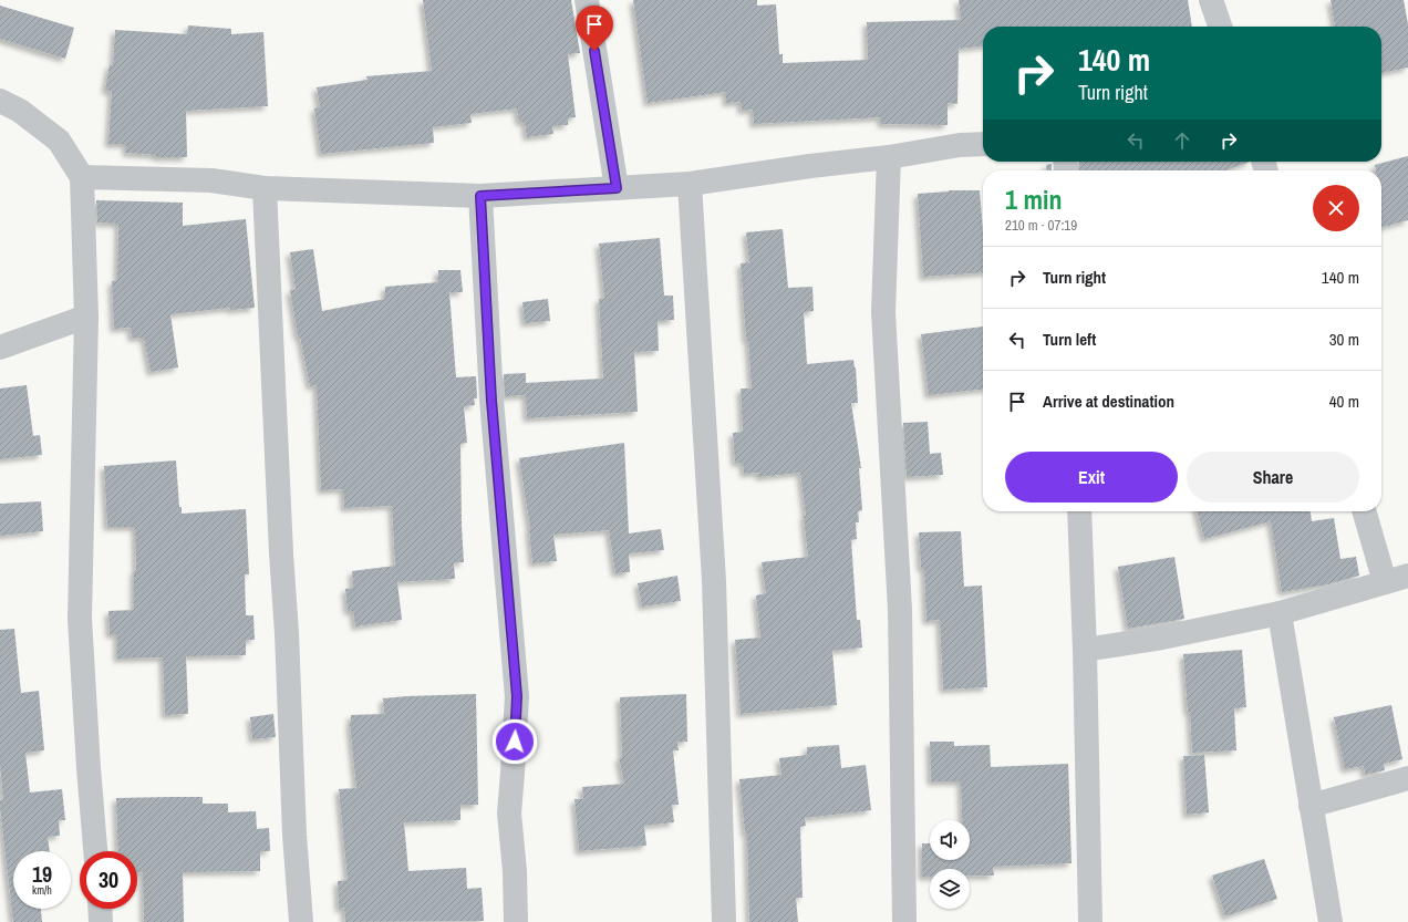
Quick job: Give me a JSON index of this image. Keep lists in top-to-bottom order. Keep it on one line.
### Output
{"page":{"turn":["140 m","Turn right"],"heading":["1 min","210 m · 07:19"],"list":[{"name":"Turn right","value":"140 m"},{"name":"Turn left","value":"30 m"},{"name":"Arrive at destination","value":"40 m"}],"buttons":["Exit","Share"],"speed":"19 km/h","limit":"30"}}
